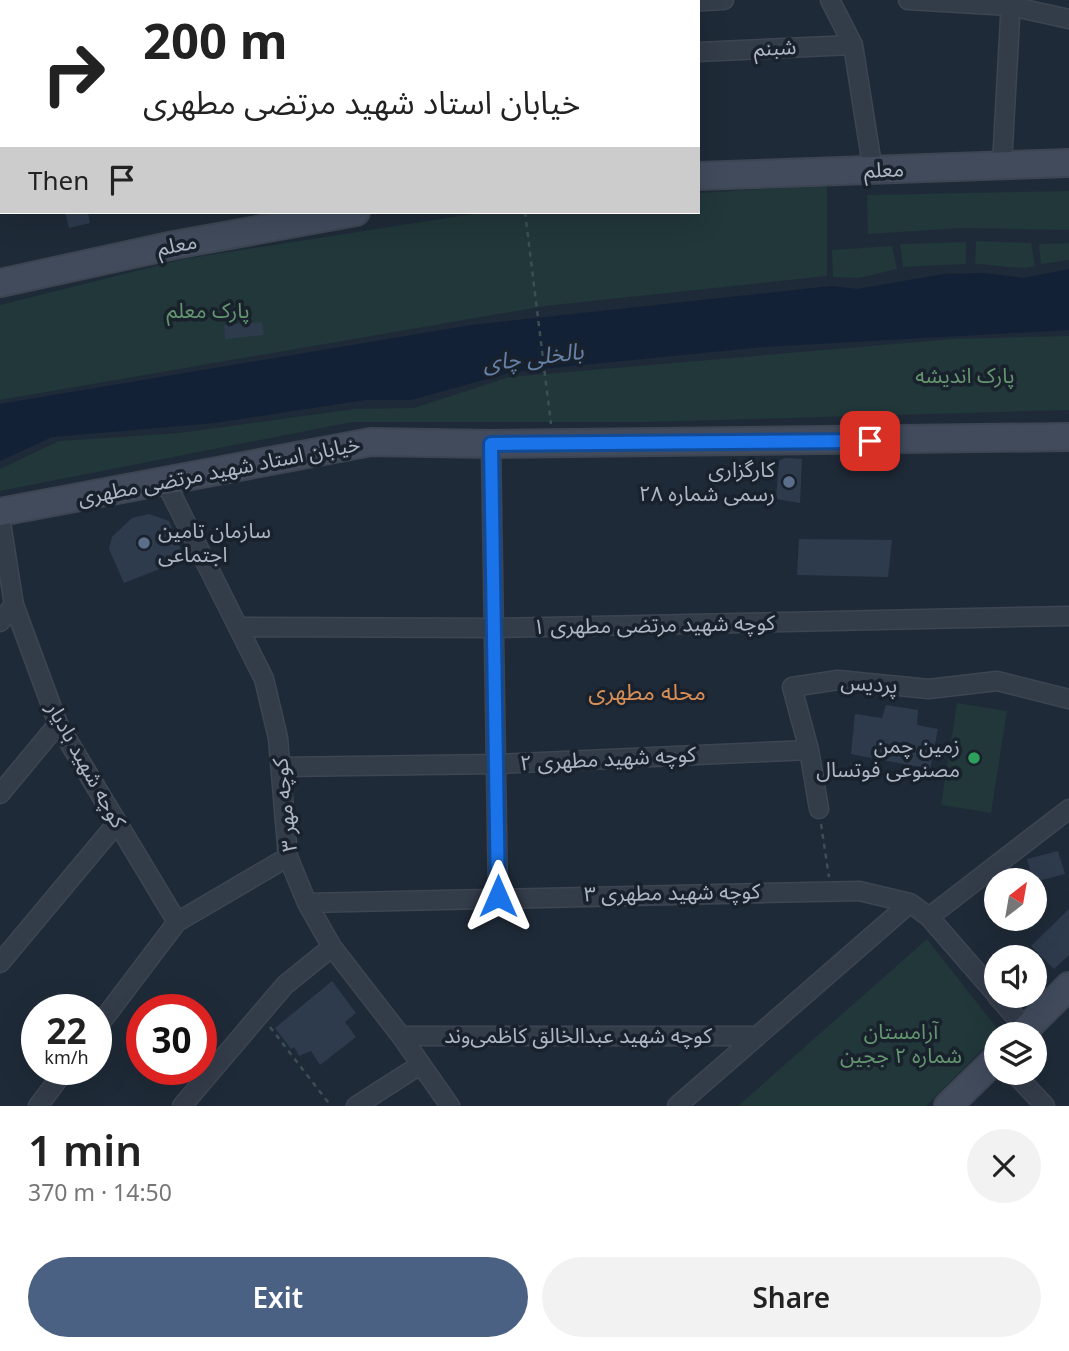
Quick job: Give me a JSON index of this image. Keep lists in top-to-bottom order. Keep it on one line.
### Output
{"streets":{"main road":["معلم","خیابان استاد شهید مرتضی مطهری"],"street":["شبنم","کوچه شهید مرتضی مطهری ۱","پردیس","کوچه شهید مطهری ۲","کوچه شهید بادیار","کوچه مهر ۳","کوچه شهید مطهری ۳","کوچه شهید عبدالخالق کاظمی‌وند"]},"crossings":[["خیابان استاد شهید مرتضی مطهری","کوچه مهر ۳"],["کوچه شهید مرتضی مطهری ۱","کوچه مهر ۳"],["پردیس","کوچه شهید مطهری ۲"],["کوچه شهید مطهری ۲","کوچه مهر ۳"],["کوچه مهر ۳","کوچه شهید مطهری ۳"],["کوچه مهر ۳","کوچه شهید عبدالخالق کاظمی‌وند"]],"districts":["محله مطهری"],"water":["بالخلی چای"],"parks":["پارک معلم","پارک اندیشه","آرامستان شماره ۲ ججین"],"places":["کارگزاری رسمی شماره ۲۸","سازمان تامین اجتماعی","زمین چمن مصنوعی فوتسال"],"north":"top right","page":{"turn":["200 m","خیابان استاد شهید مرتضی مطهری"],"then":"Then","speed":"22 km/h","limit":"30","heading":["1 min","370 m · 14:50"],"buttons":["Exit","Share"]}}
